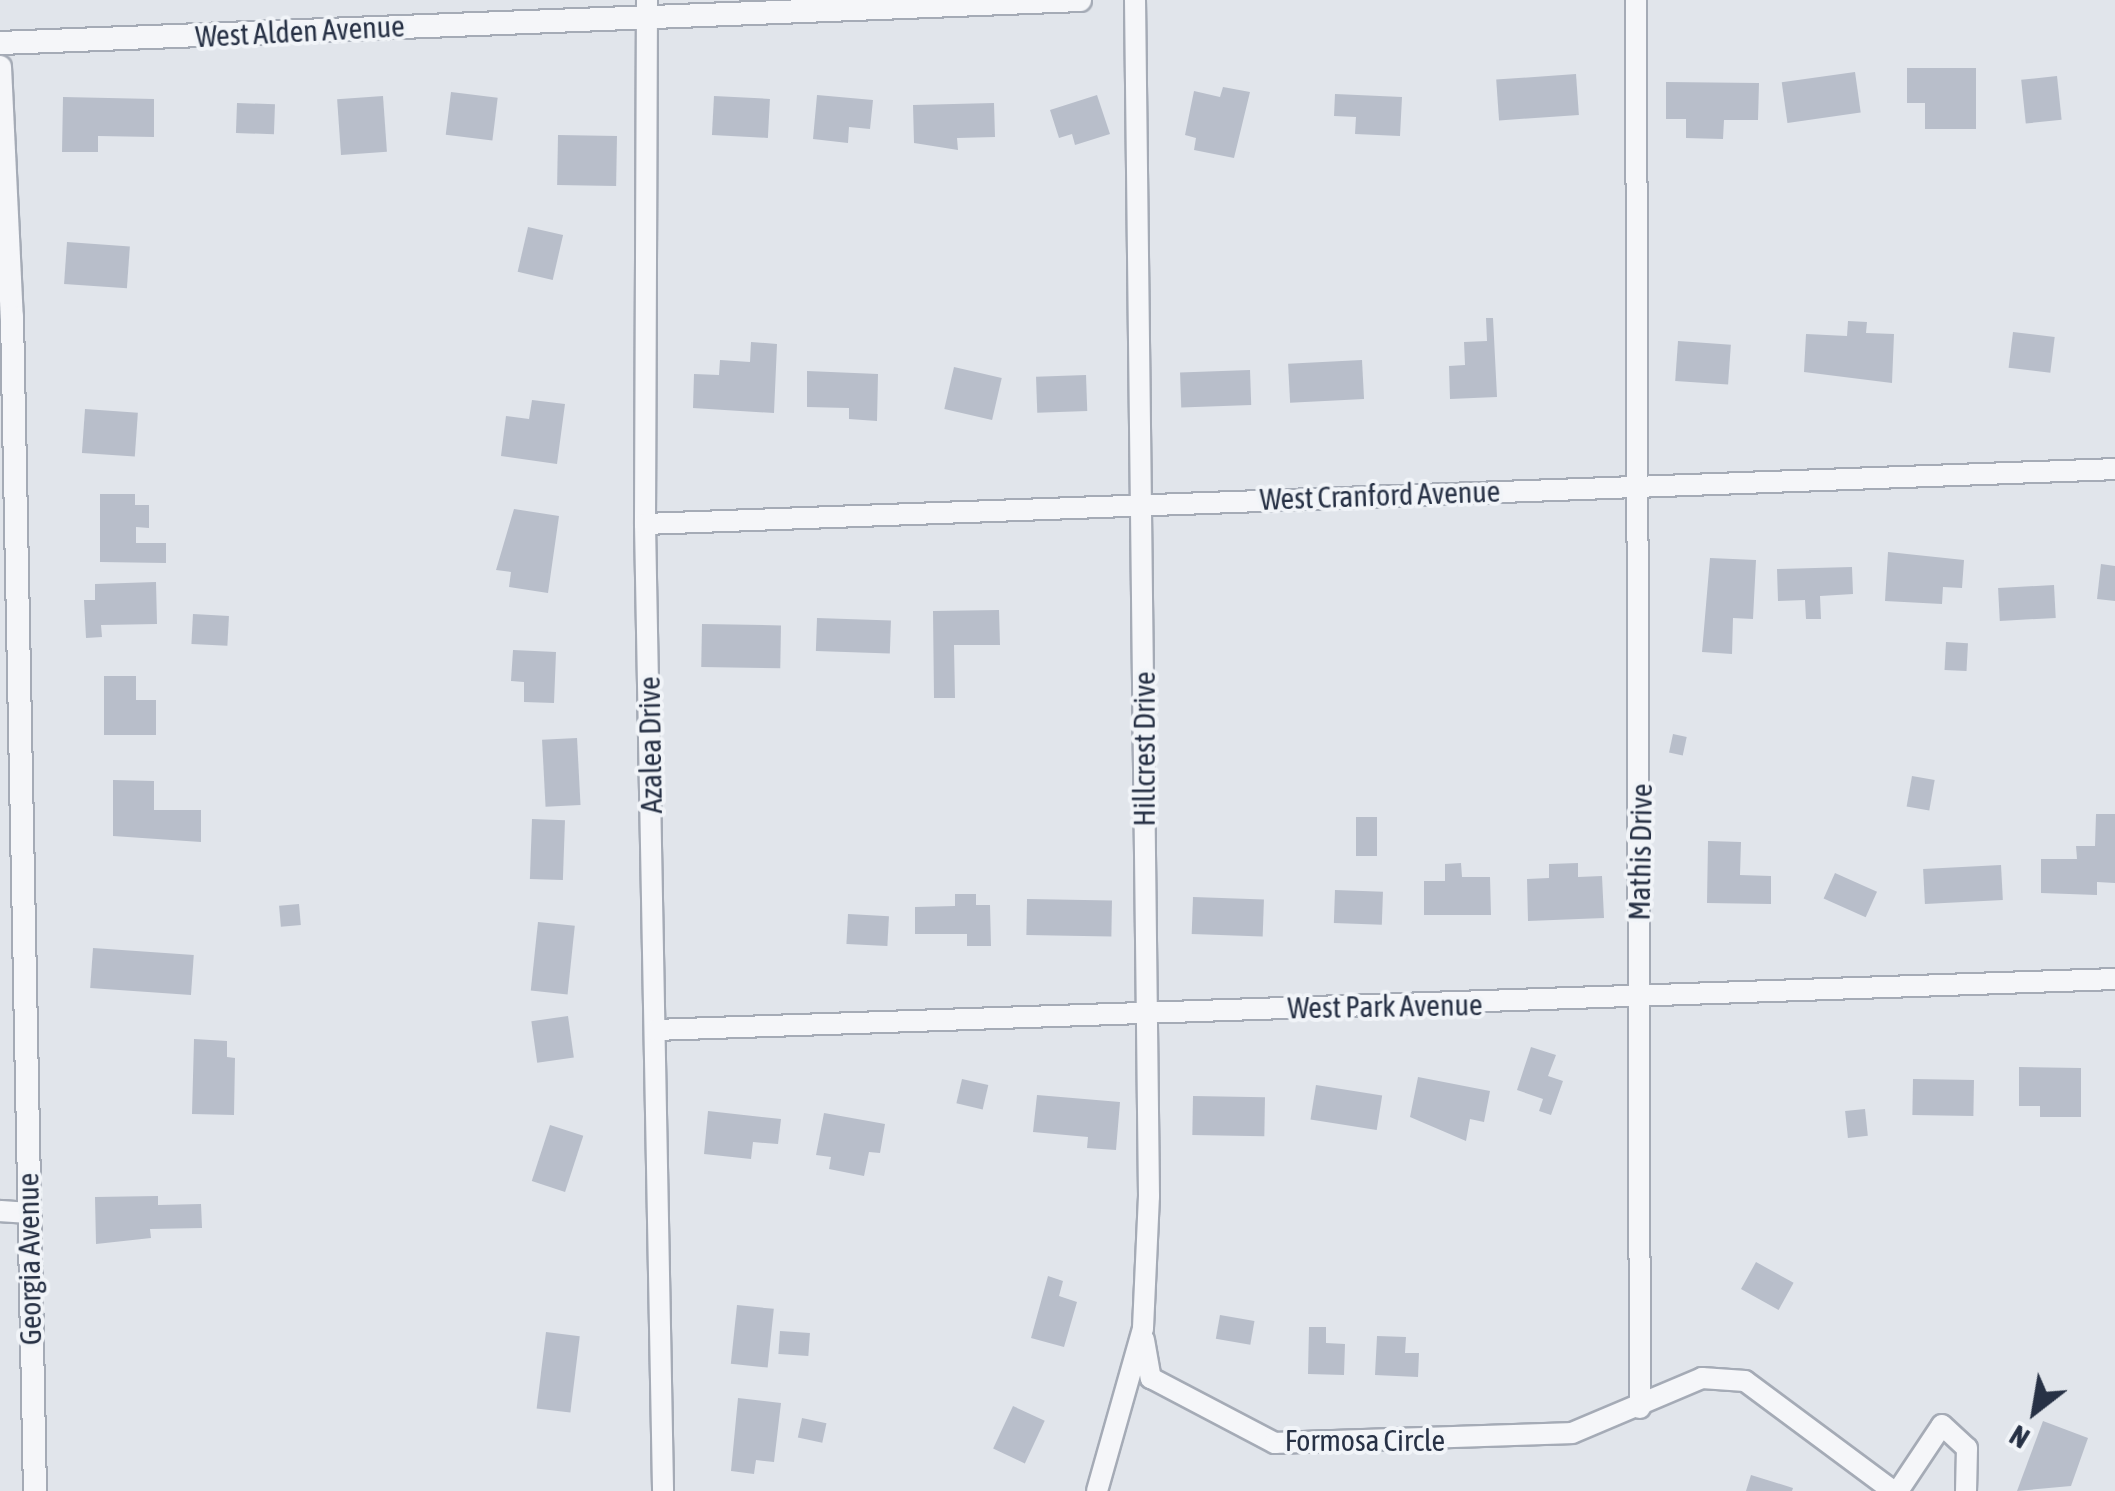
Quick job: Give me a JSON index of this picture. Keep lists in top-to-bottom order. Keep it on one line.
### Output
{"streets":{"street":["West Alden Avenue","West Cranford Avenue","Azalea Drive","Hillcrest Drive","Mathis Drive","West Park Avenue","Georgia Avenue","Formosa Circle"]},"crossings":[["West Alden Avenue","Azalea Drive"],["West Cranford Avenue","Azalea Drive"],["West Cranford Avenue","Hillcrest Drive"],["West Cranford Avenue","Mathis Drive"],["Azalea Drive","West Park Avenue"],["Hillcrest Drive","West Park Avenue"],["Hillcrest Drive","Formosa Circle"],["Mathis Drive","West Park Avenue"],["Mathis Drive","Formosa Circle"]],"north":"bottom left"}
